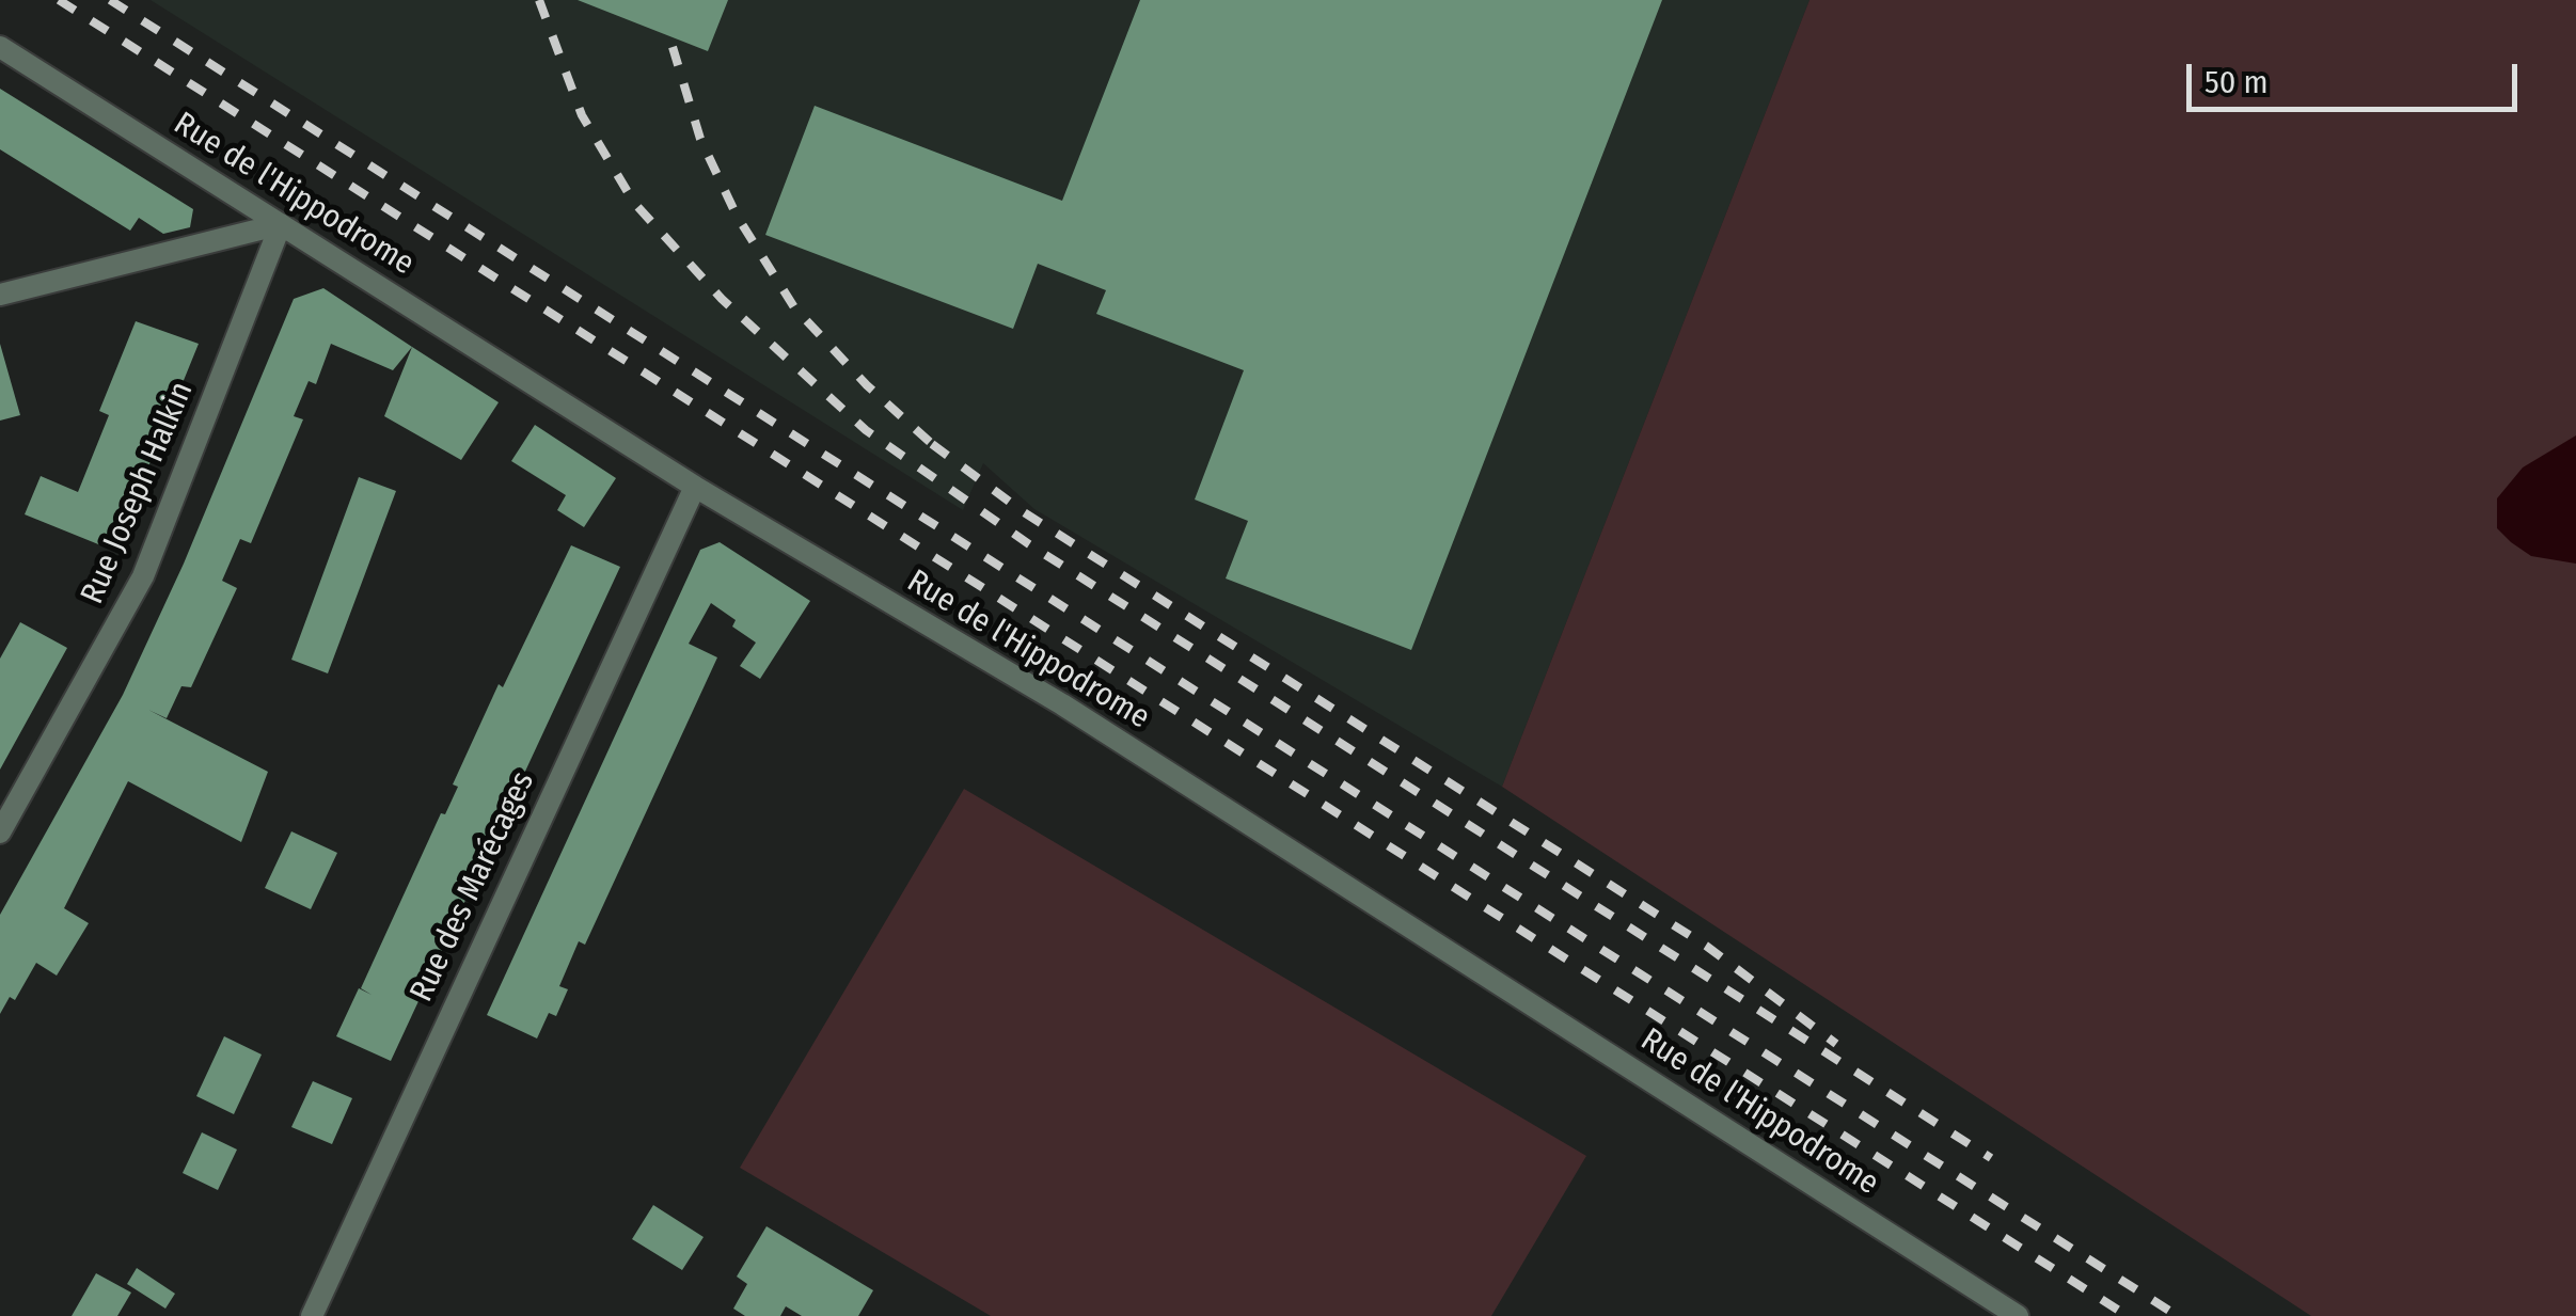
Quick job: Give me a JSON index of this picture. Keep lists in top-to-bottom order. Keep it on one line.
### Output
{"streets":{"street":["Rue de l'Hippodrome","Rue Joseph Halkin","Rue des Marécages"]},"crossings":[["Rue de l'Hippodrome","Rue Joseph Halkin"],["Rue de l'Hippodrome","Rue des Marécages"]],"scale_bar":"50 m"}
